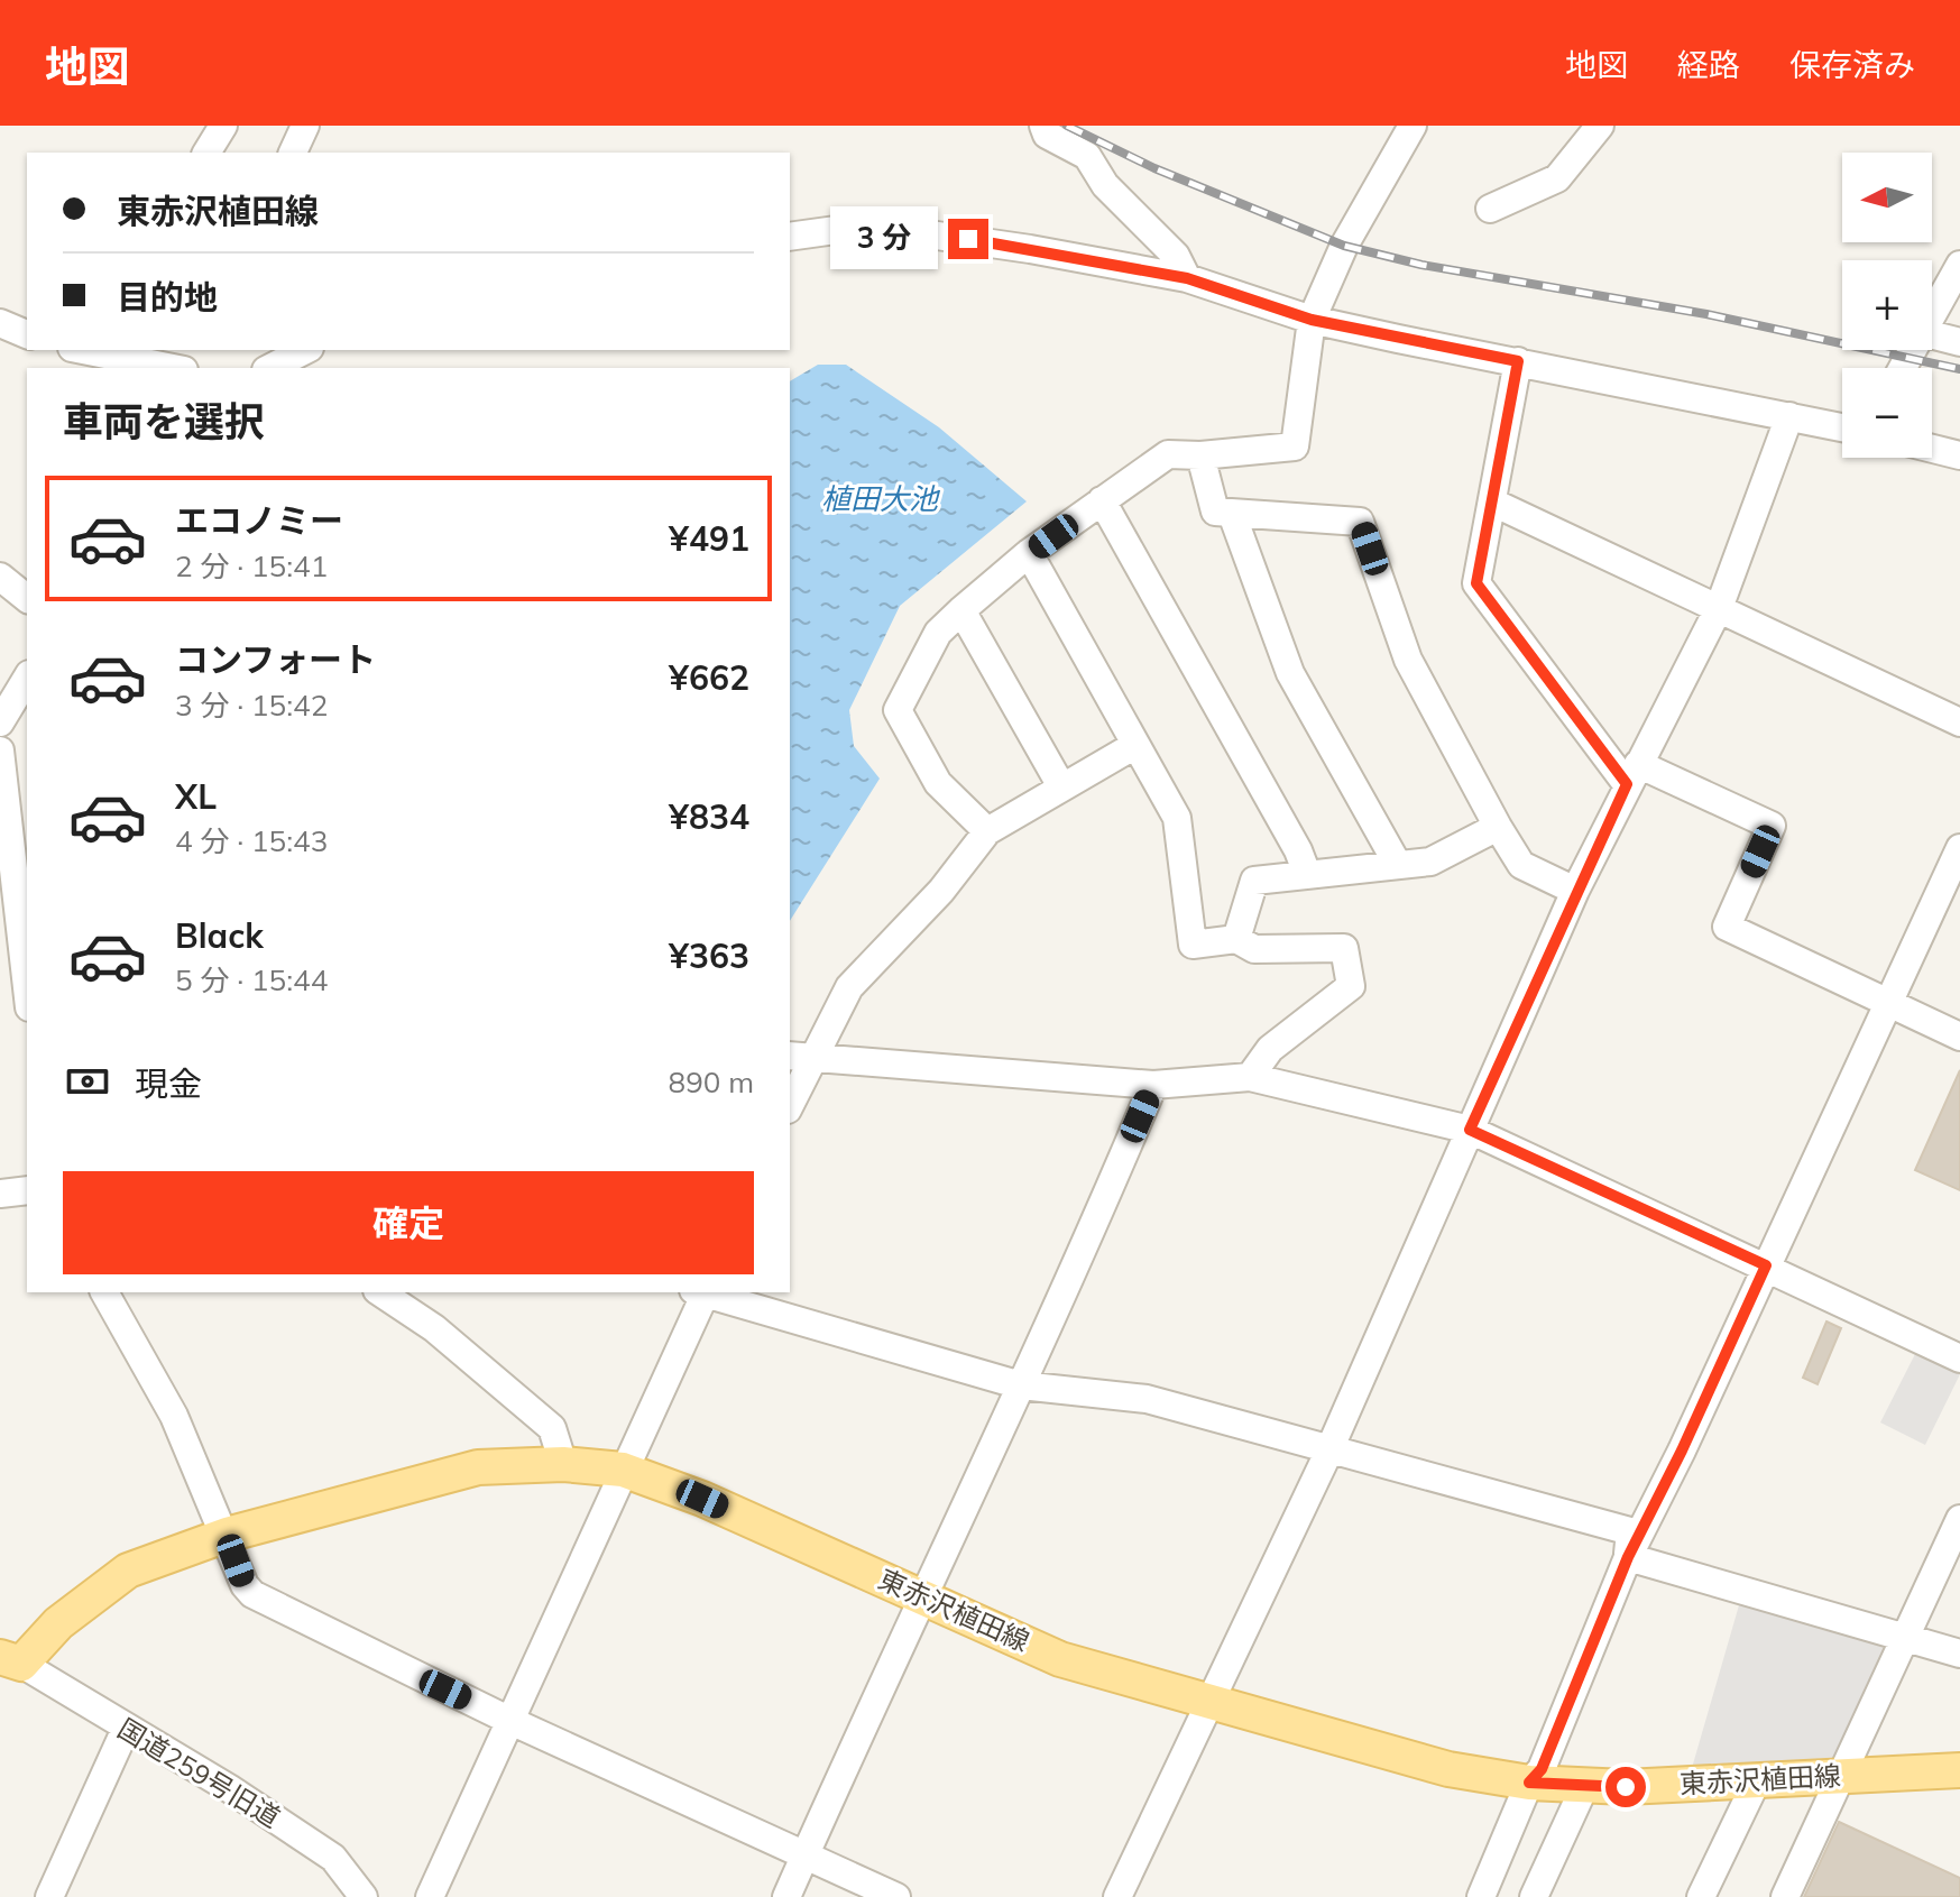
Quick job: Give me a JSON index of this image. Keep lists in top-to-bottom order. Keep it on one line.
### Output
{"streets":{"main road":["東赤沢植田線"],"street":["国道259号旧道"]},"crossings":[["東赤沢植田線","国道259号旧道"]],"water":["植田大池"],"north":"left","page":{"header":"地図","nav":["地図","経路","保存済み"],"map_buttons":["+","−"],"banner":["東赤沢植田線","目的地"],"bubble":"3 分","heading":"車両を選択","list":[{"name":"エコノミー","note":"2 分 · 15:41","value":"¥491"},{"name":"コンフォート","note":"3 分 · 15:42","value":"¥662"},{"name":"XL","note":"4 分 · 15:43","value":"¥834"},{"name":"Black","note":"5 分 · 15:44","value":"¥363"}],"pay":["現金","890 m"],"buttons":"確定"}}
